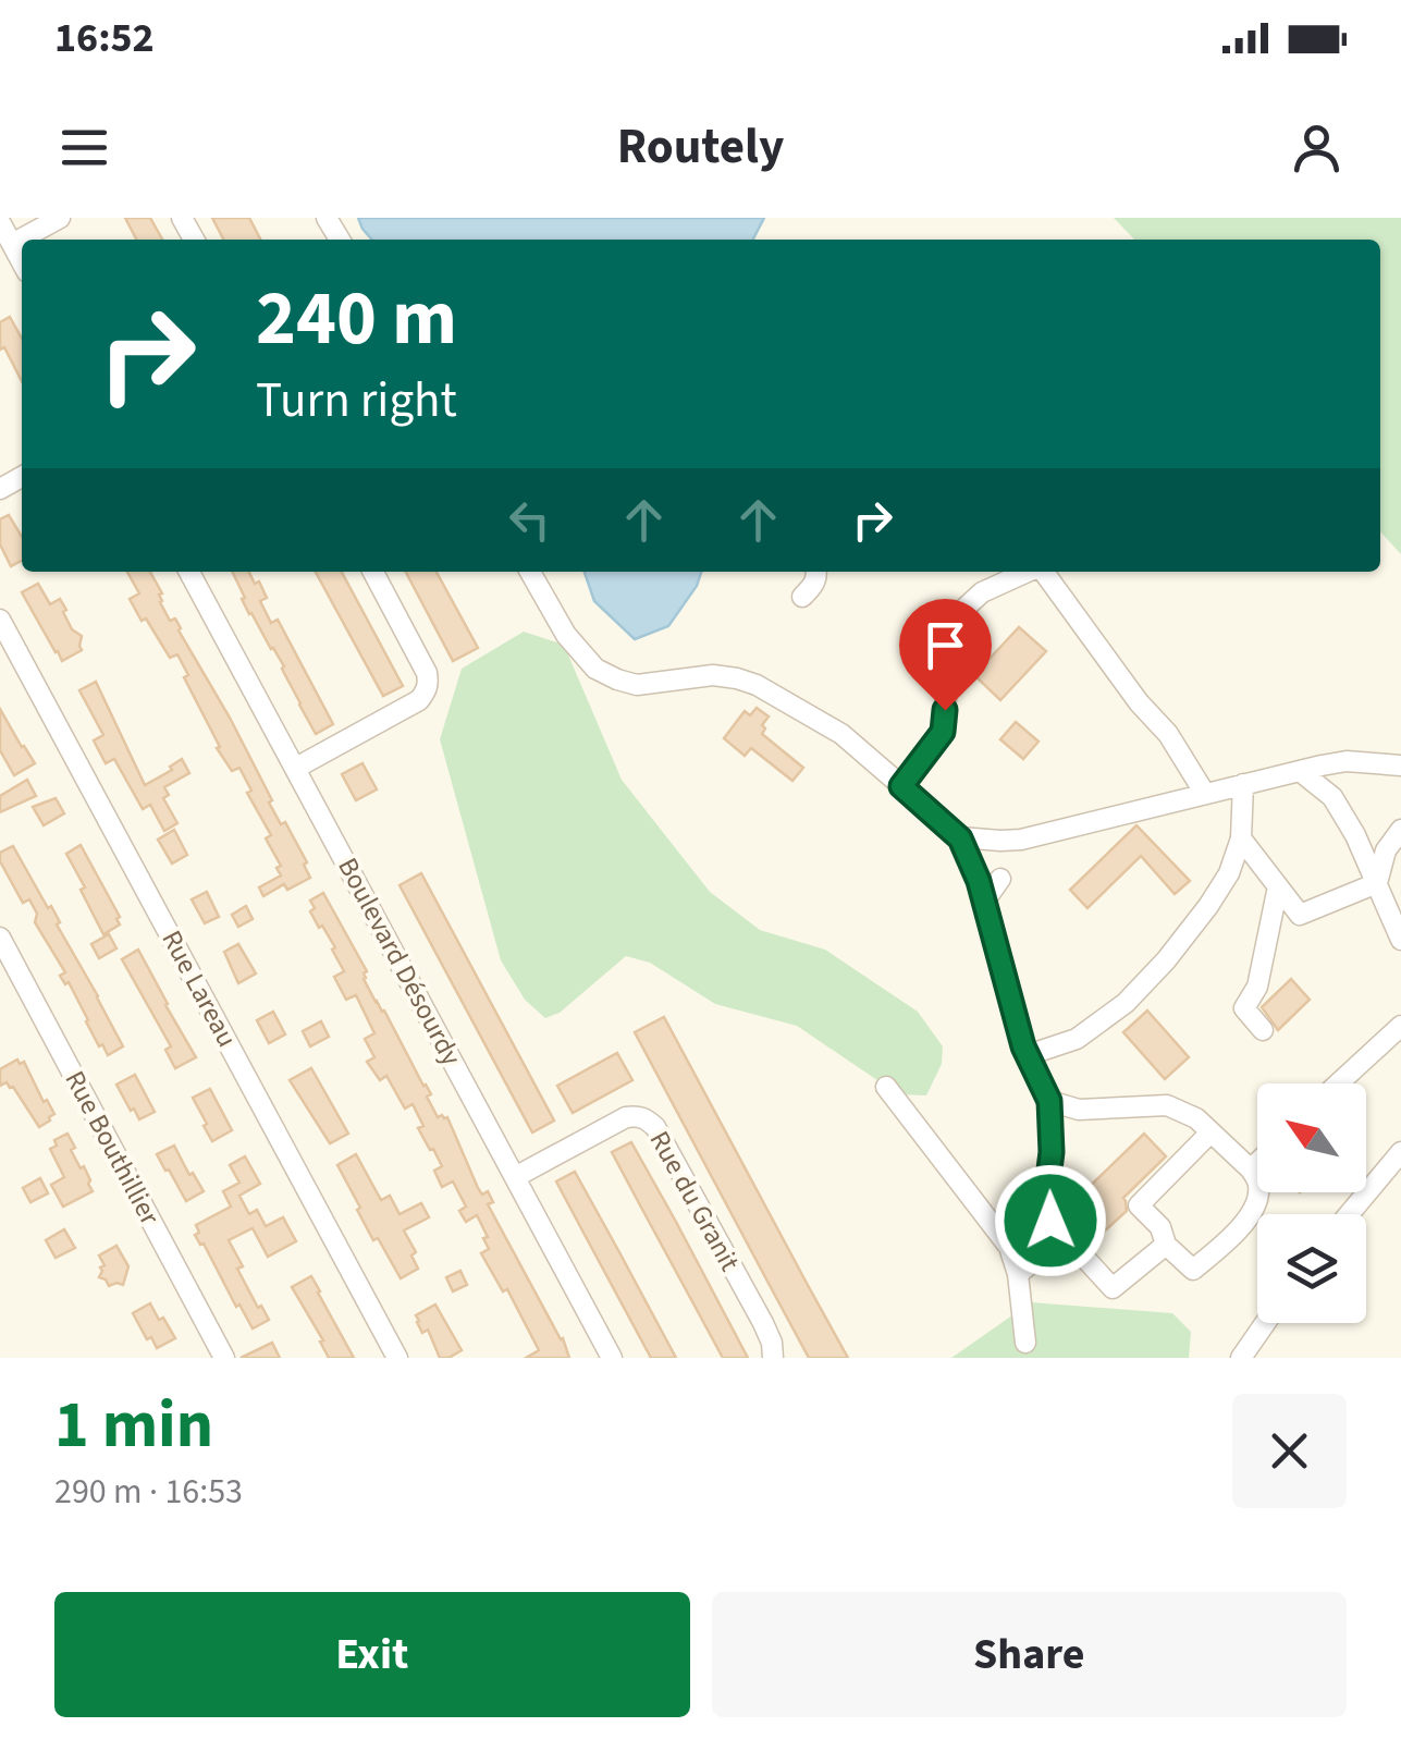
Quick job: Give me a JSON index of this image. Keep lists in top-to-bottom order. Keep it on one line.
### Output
{"streets":{"street":["Boulevard Désourdy","Rue Lareau","Rue Bouthillier","Rue du Granit"]},"crossings":[["Boulevard Désourdy","Rue du Granit"]],"north":"top left","page":{"status":"16:52","header":"Routely","turn":["240 m","Turn right"],"heading":["1 min","290 m · 16:53"],"buttons":["Exit","Share"]}}
